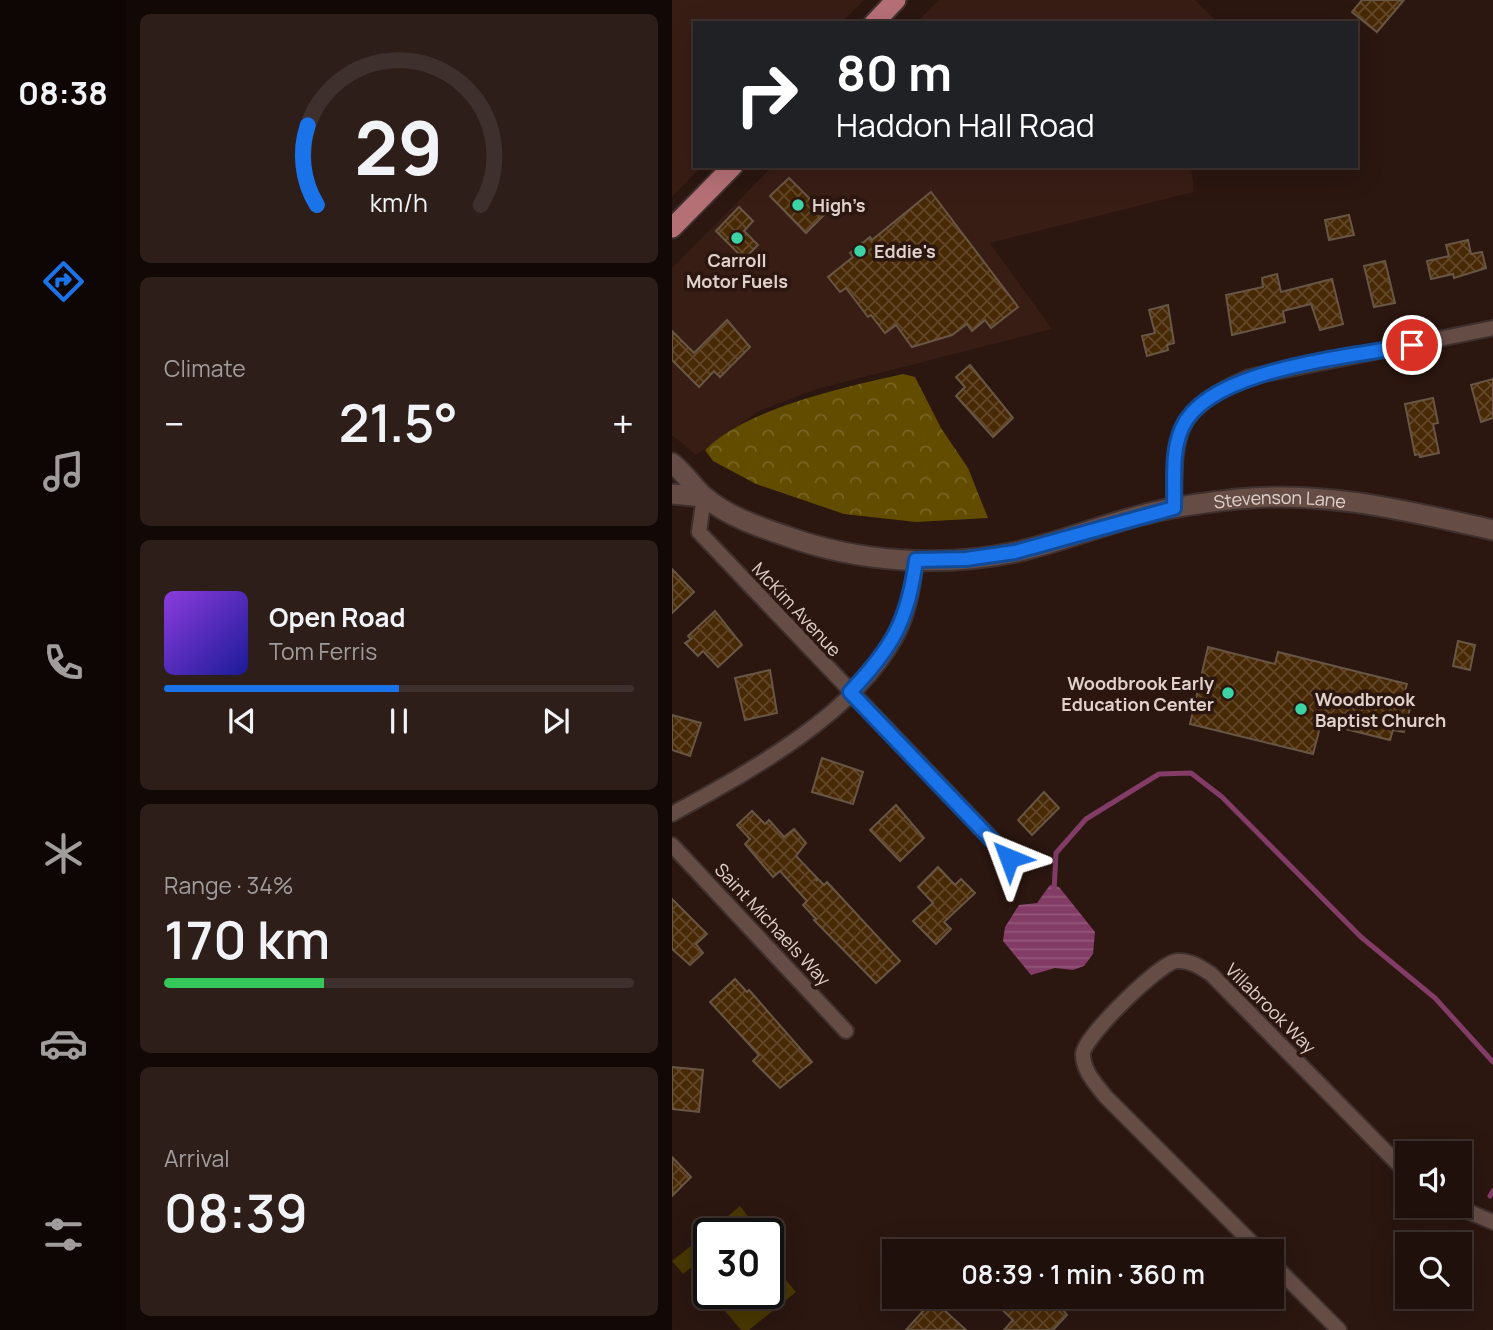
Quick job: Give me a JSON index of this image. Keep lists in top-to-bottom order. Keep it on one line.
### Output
{"streets":{"street":["Stevenson Lane","McKim Avenue","Saint Michaels Way","Villabrook Way"]},"crossings":[["Stevenson Lane","McKim Avenue"]],"places":["High’s","Carroll Motor Fuels","Eddie's","Woodbrook Early Education Center","Woodbrook Baptist Church"],"page":{"tabs":"08:38","turn":["80 m","Haddon Hall Road"],"tile":["Climate",["Range · 34%","170 km"],["Arrival","08:39"]],"heat":["−","21.5°","+"],"song":["Open Road","Tom Ferris"],"limit":"30","trip":"08:39 · 1 min · 360 m","gauge":["29","km/h"]}}
